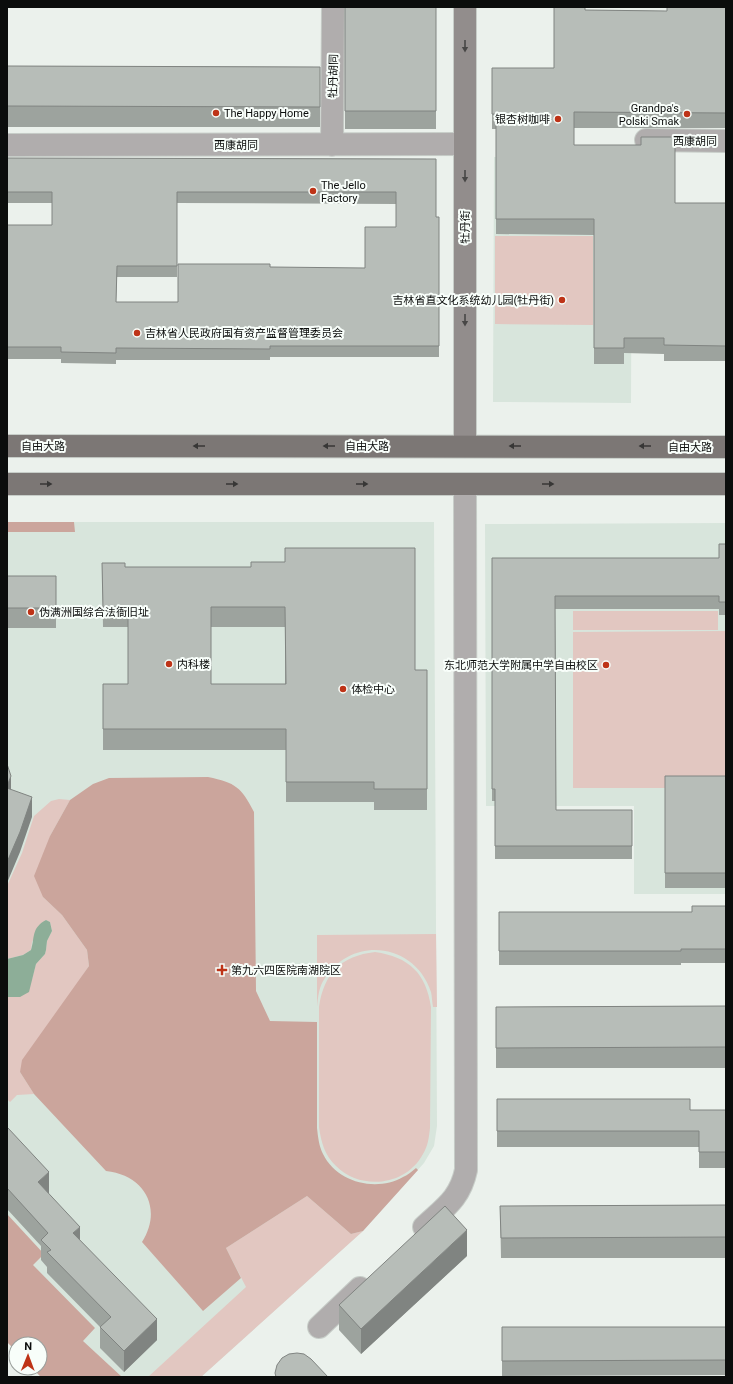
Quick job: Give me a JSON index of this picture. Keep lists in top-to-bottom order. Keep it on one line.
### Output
{"streets":{"main road":["自由大路"],"street":["牡丹胡同","西康胡同","牡丹街"]},"crossings":[["牡丹胡同","西康胡同"],["西康胡同","牡丹街"],["牡丹街","自由大路"]],"one_way":["牡丹街"],"places":{"other":["The Happy Home","Grandpa's Polski Smak","银杏树咖啡","The Jello Factory","吉林省直文化系统幼儿园(牡丹街)","吉林省人民政府国有资产监督管理委员会","伪满洲国综合法衙旧址","内科楼","东北师范大学附属中学自由校区","体检中心"],"health":["第九六四医院南湖院区"]},"north":"top"}
